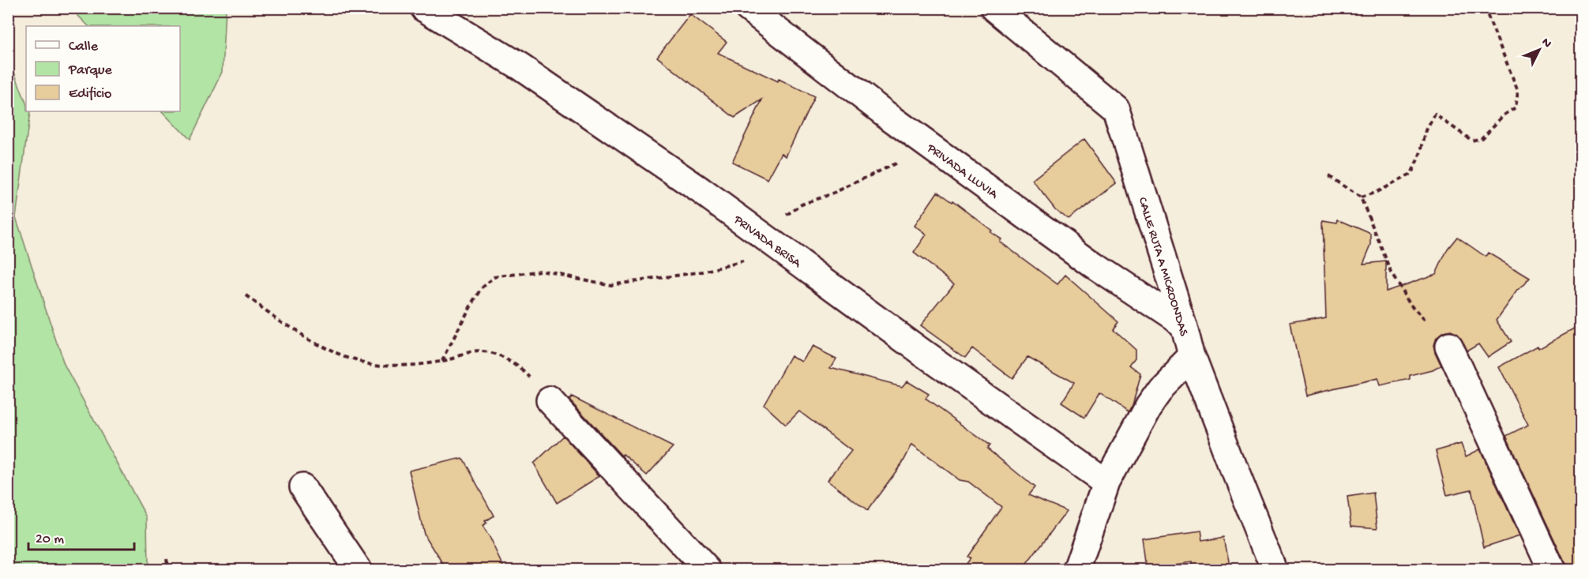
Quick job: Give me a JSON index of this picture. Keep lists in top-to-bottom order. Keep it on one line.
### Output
{"streets":{"street":["PRIVADA LLUVIA","PRIVADA BRISA","CALLE RUTA A MICROONDAS"]},"crossings":[["PRIVADA LLUVIA","CALLE RUTA A MICROONDAS"]],"legend":["Calle","Parque","Edificio"],"scale_bar":"20 m","north":"top right"}
